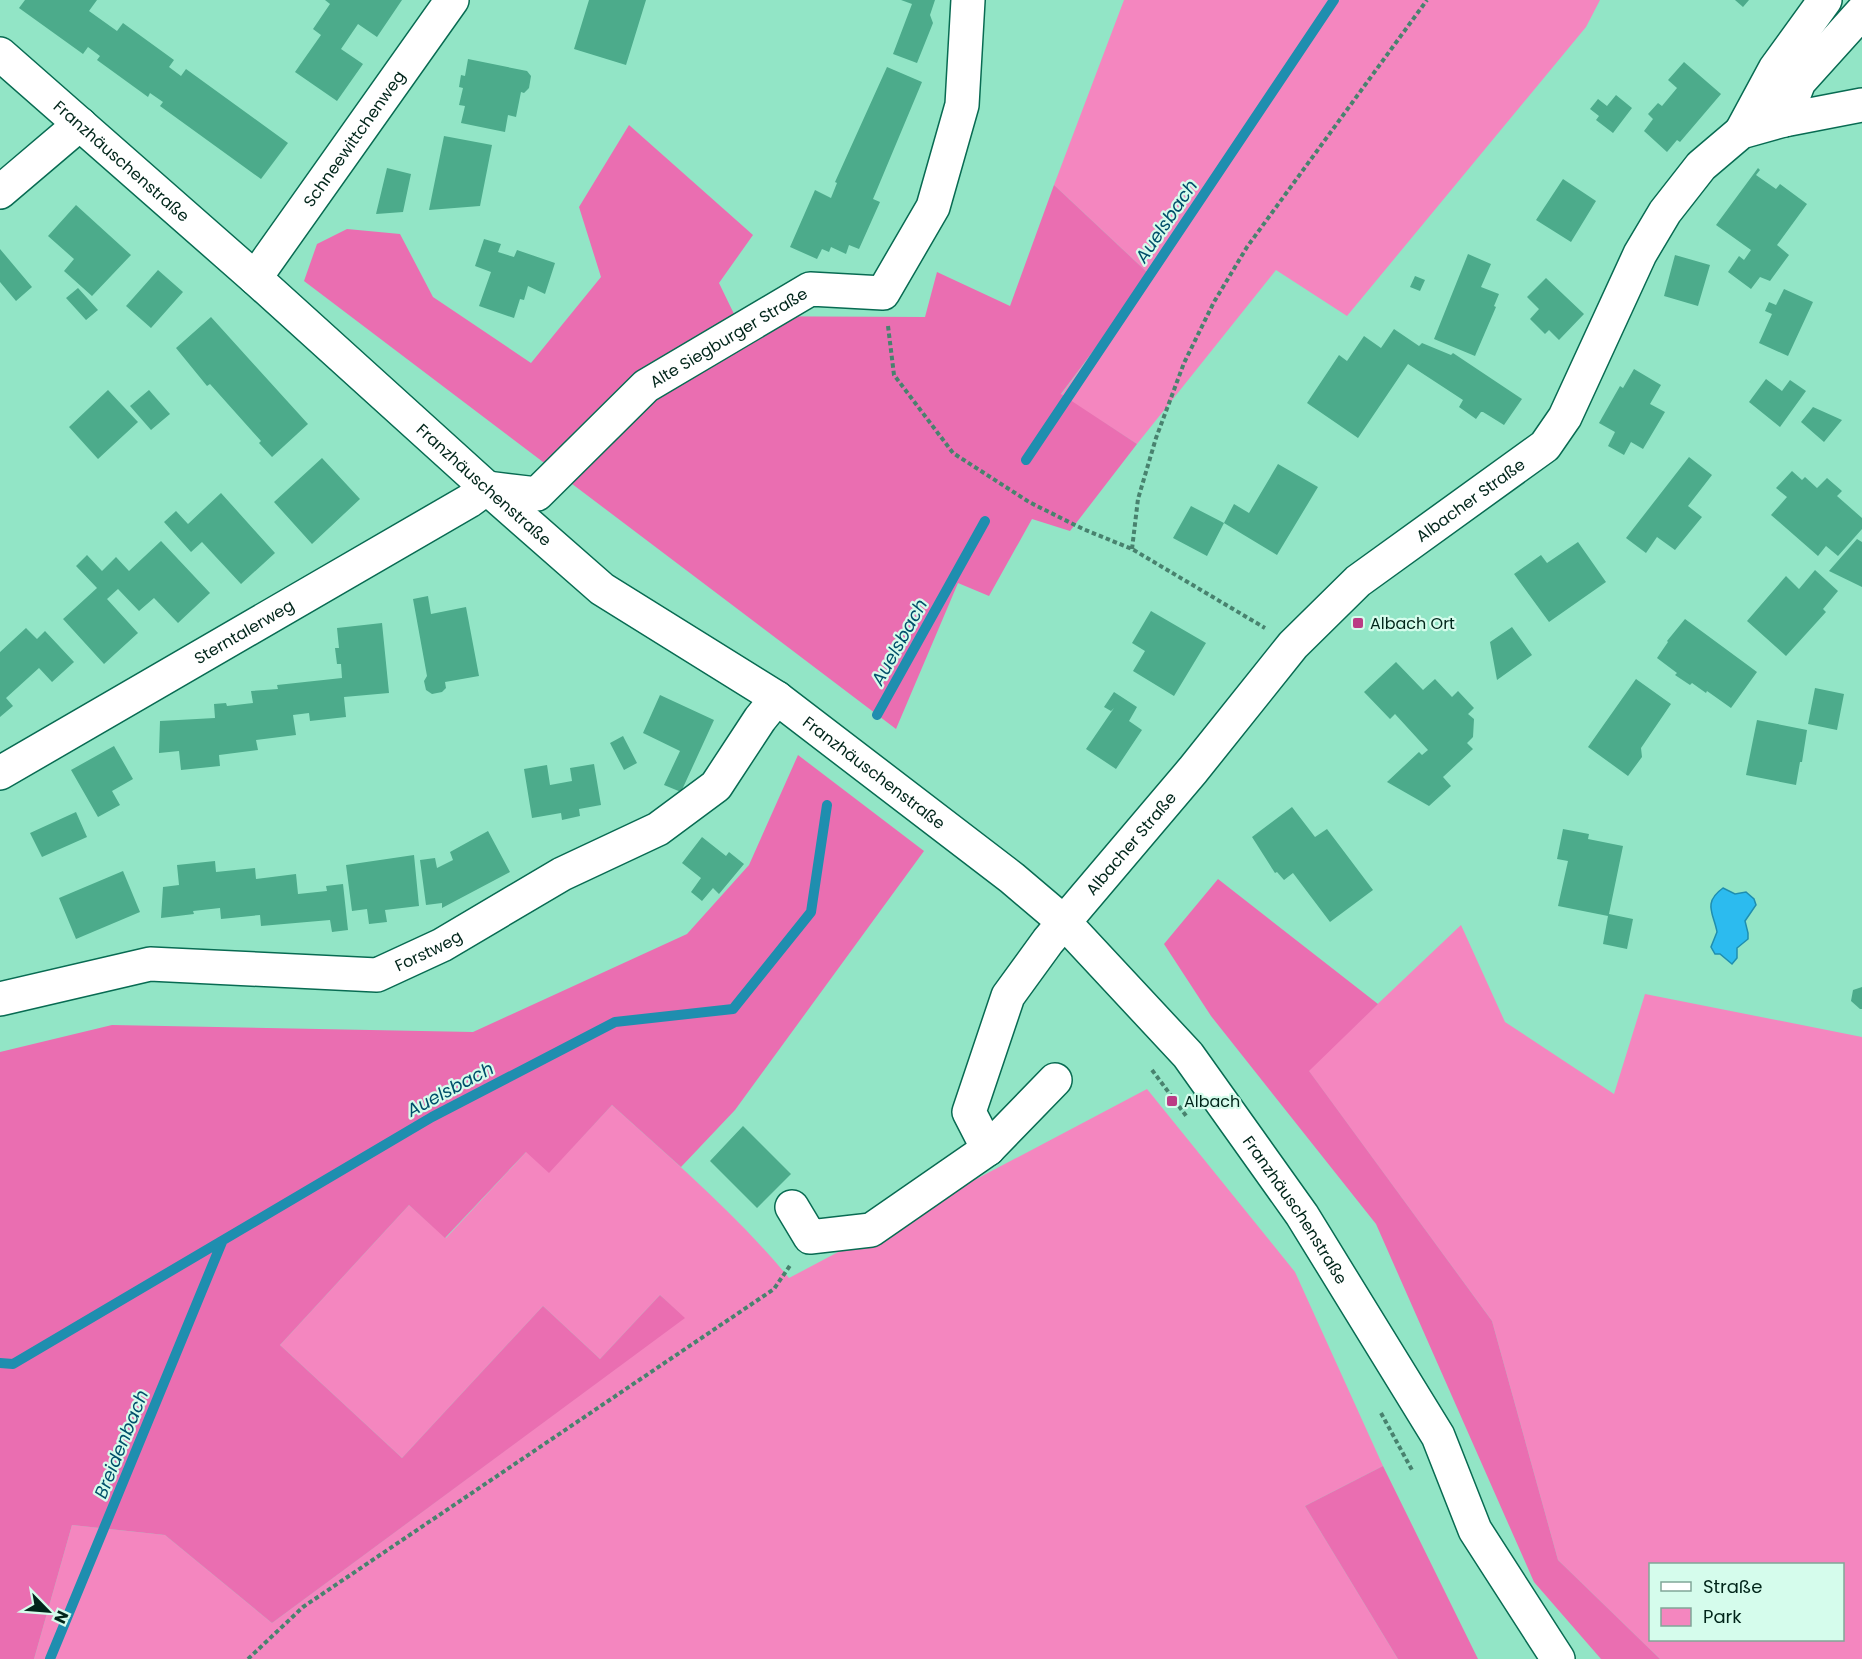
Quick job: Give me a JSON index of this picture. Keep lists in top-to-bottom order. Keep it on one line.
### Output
{"streets":{"street":["Schneewittchenweg","Franzhäuschenstraße","Alte Siegburger Straße","Albacher Straße","Sterntalerweg","Forstweg"]},"crossings":[["Schneewittchenweg","Franzhäuschenstraße"],["Franzhäuschenstraße","Alte Siegburger Straße"],["Franzhäuschenstraße","Albacher Straße"],["Franzhäuschenstraße","Sterntalerweg"],["Franzhäuschenstraße","Forstweg"],["Alte Siegburger Straße","Sterntalerweg"]],"water":["Auelsbach","Breidenbach"],"places":{"transit":["Albach Ort","Albach"]},"legend":["Straße","Park"],"north":"bottom right"}
